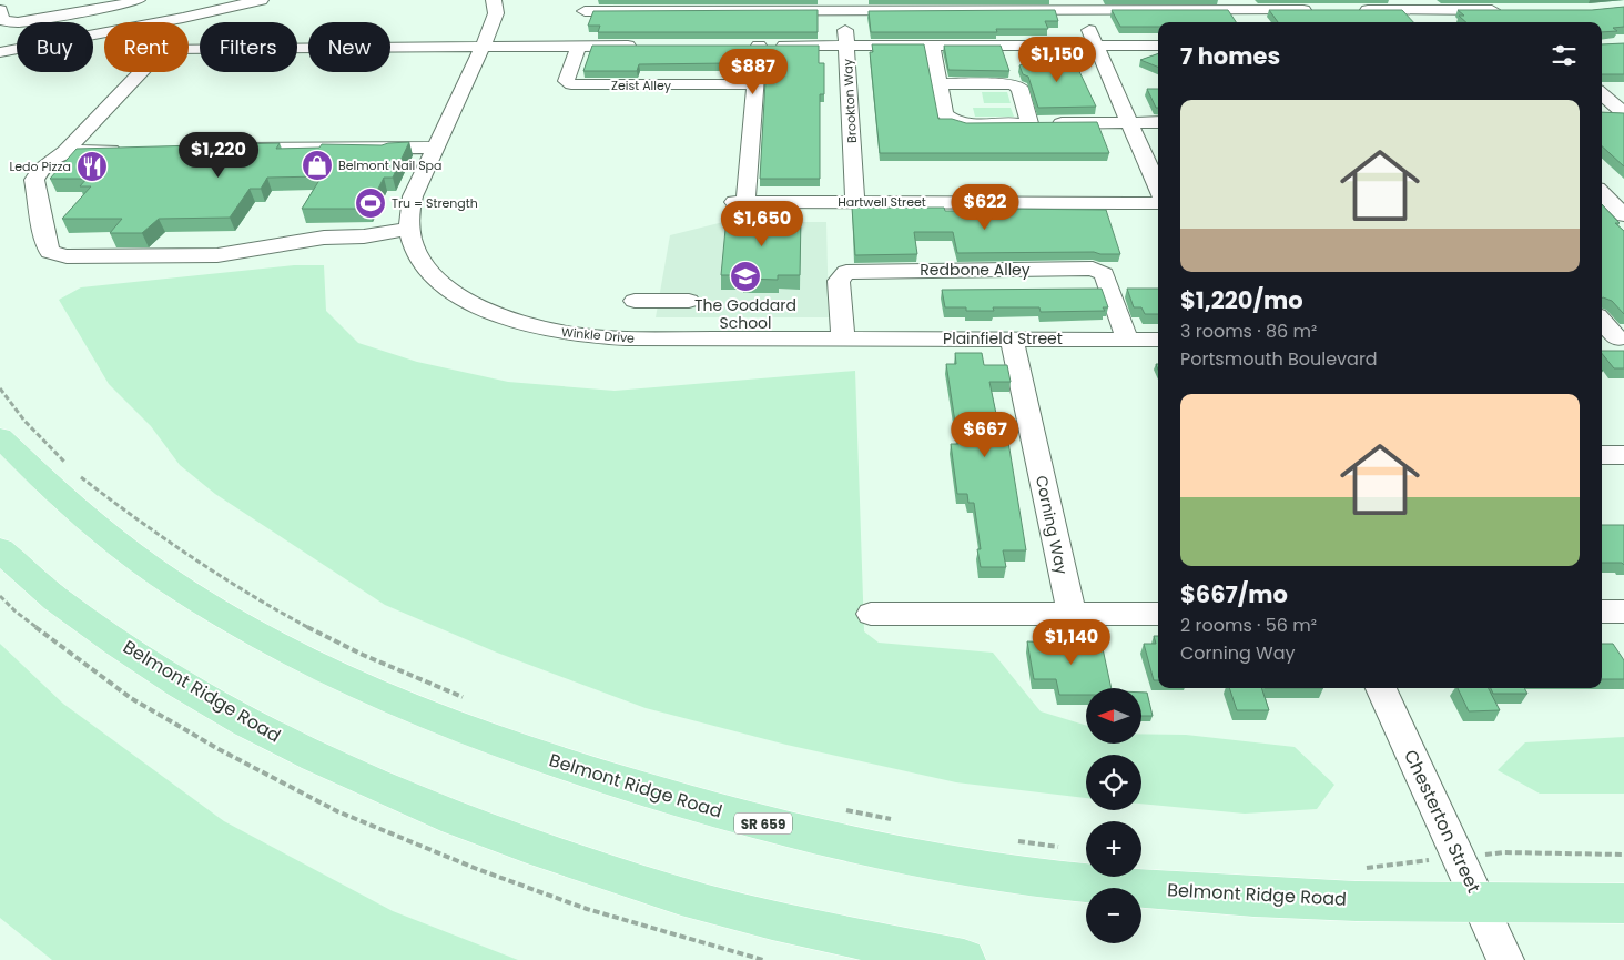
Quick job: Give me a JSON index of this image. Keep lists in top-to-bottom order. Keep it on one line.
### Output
{"streets":{"main road":["Belmont Ridge Road","SR 659"],"street":["Zeist Alley","Brookton Way","Hartwell Street","Redbone Alley","Winkle Drive","Plainfield Street","Corning Way","Chesterton Street"]},"crossings":[["Zeist Alley","Hartwell Street"],["Brookton Way","Hartwell Street"],["Redbone Alley","Winkle Drive"],["Redbone Alley","Plainfield Street"],["Winkle Drive","Plainfield Street"],["Plainfield Street","Corning Way"],["Belmont Ridge Road","Chesterton Street"]],"places":{"shop":["Belmont Nail Spa"],"restaurant":["Ledo Pizza"],"sports":["Tru = Strength"],"school or university":["The Goddard School"]},"north":"left","page":{"chip":["Buy","Rent","Filters","New"],"heading":"7 homes","price":["$1,150","$887","$1,220","$622","$1,650","$667","$1,140"],"list":[{"name":"$1,220/mo","note":"3 rooms · 86 m² · Portsmouth Boulevard"},{"name":"$667/mo","note":"2 rooms · 56 m² · Corning Way"}],"map_buttons":["+","−"]}}
